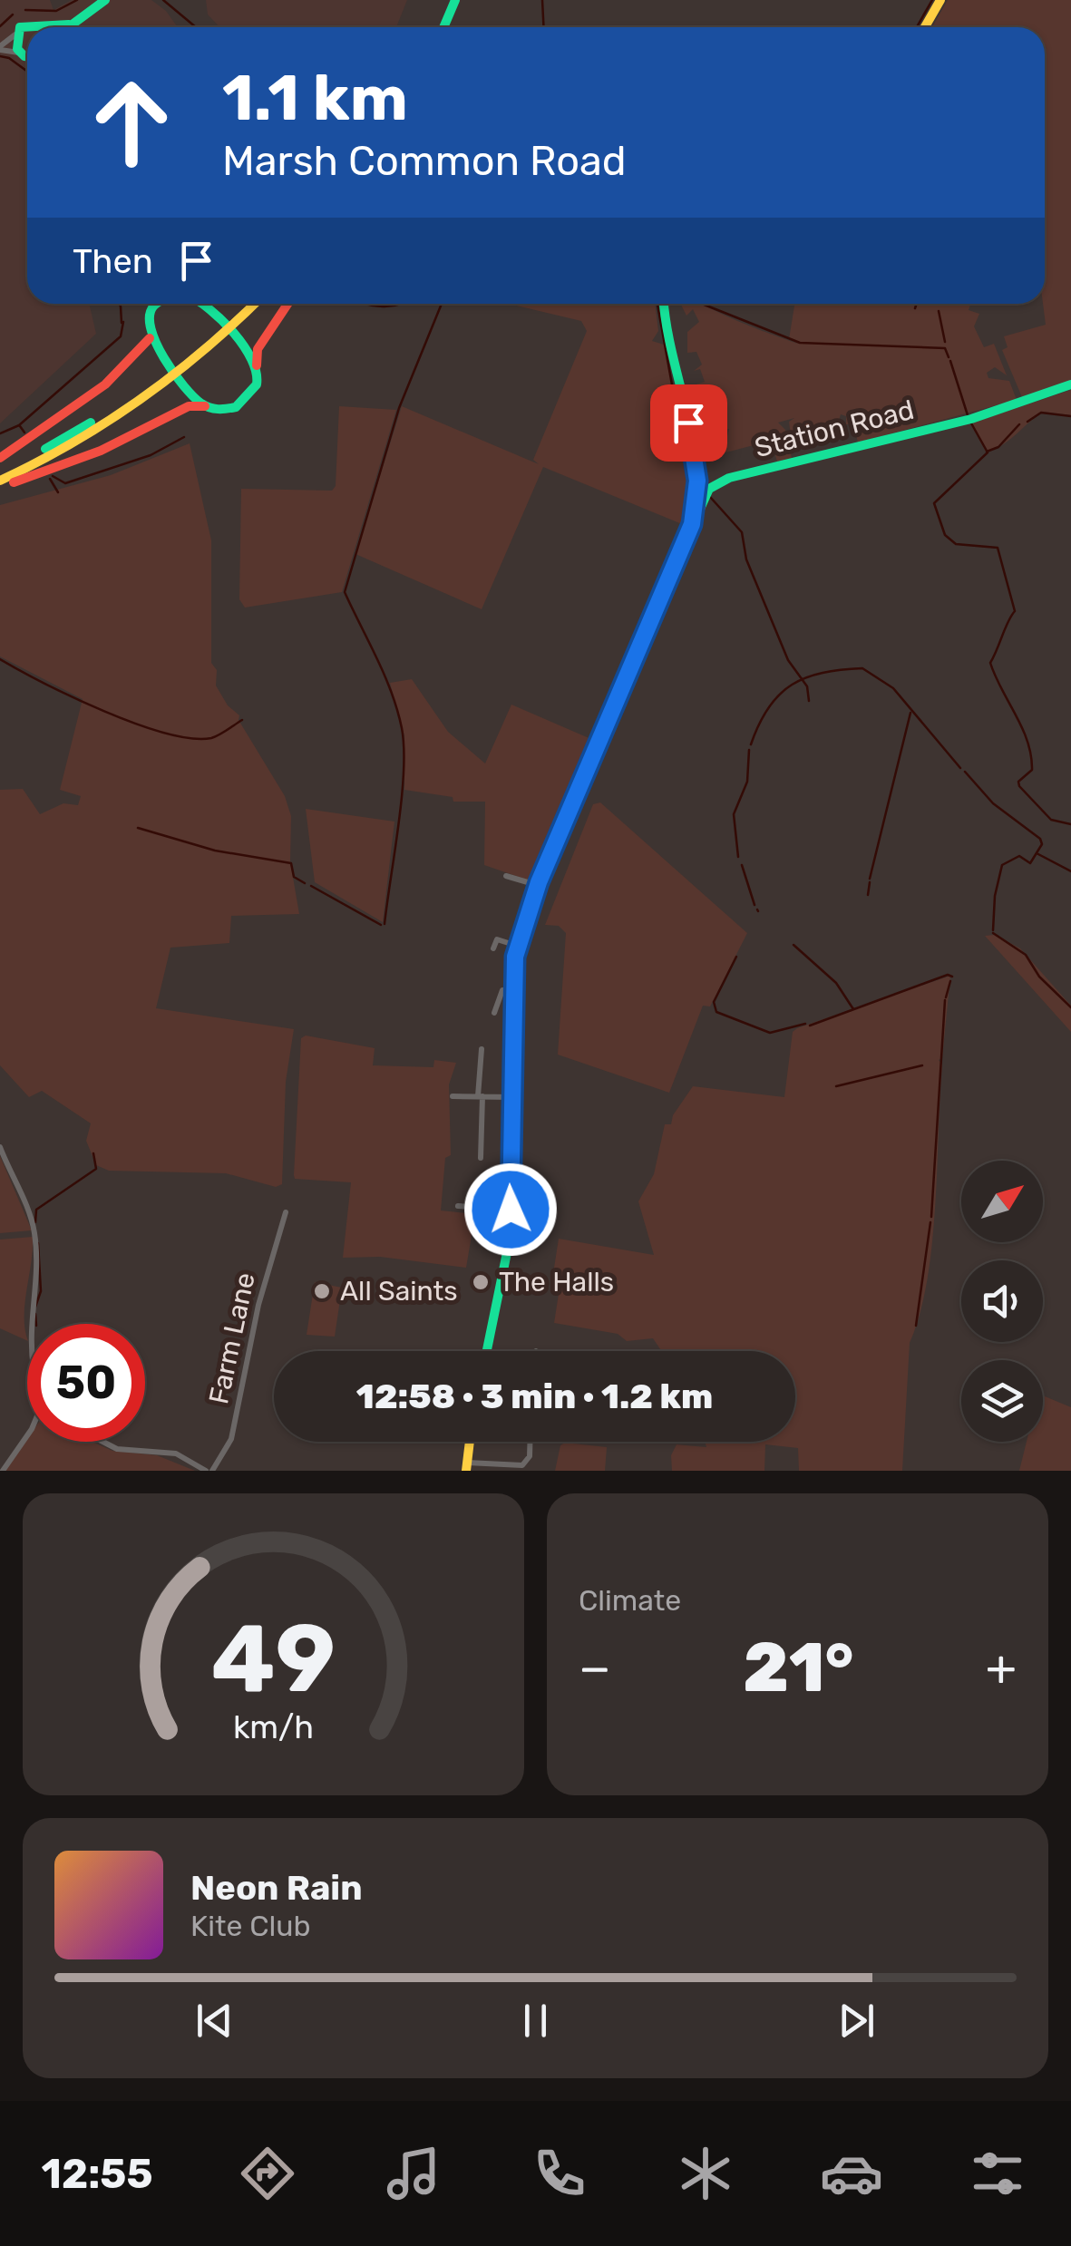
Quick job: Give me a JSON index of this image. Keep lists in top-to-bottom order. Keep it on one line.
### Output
{"streets":{"main road":["Station Road"],"street":["Farm Lane"]},"places":["The Halls","All Saints"],"north":"top right","page":{"turn":["1.1 km","Marsh Common Road"],"then":"Then","limit":"50","trip":"12:58 · 3 min · 1.2 km","tile":"Climate","heat":["−","21°","+"],"song":["Neon Rain","Kite Club"],"tabs":"12:55","gauge":["49","km/h"]}}
